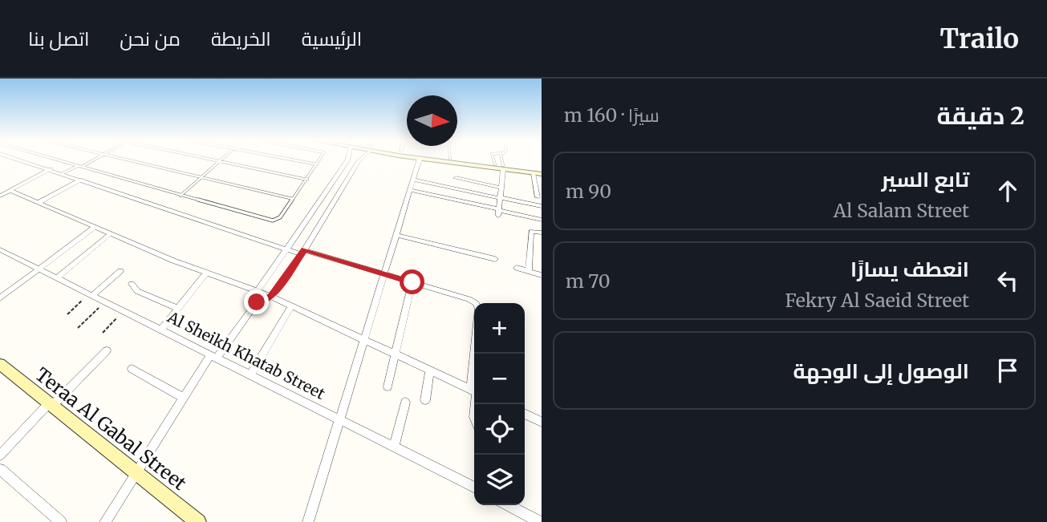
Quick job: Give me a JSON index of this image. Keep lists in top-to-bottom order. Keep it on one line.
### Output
{"streets":{"main road":["Teraa Al Gabal Street"],"street":["Al Sheikh Khatab Street"]},"north":"right","page":{"header":"Trailo","nav":["الرئيسية","الخريطة","من نحن","اتصل بنا"],"heading":["2 دقيقة","سيرًا · 160 m"],"list":[["تابع السير","Al Salam Street","90 m"],["انعطف يسارًا","Fekry Al Saeid Street","70 m"],"الوصول إلى الوجهة"],"map_buttons":["+","−"]}}
